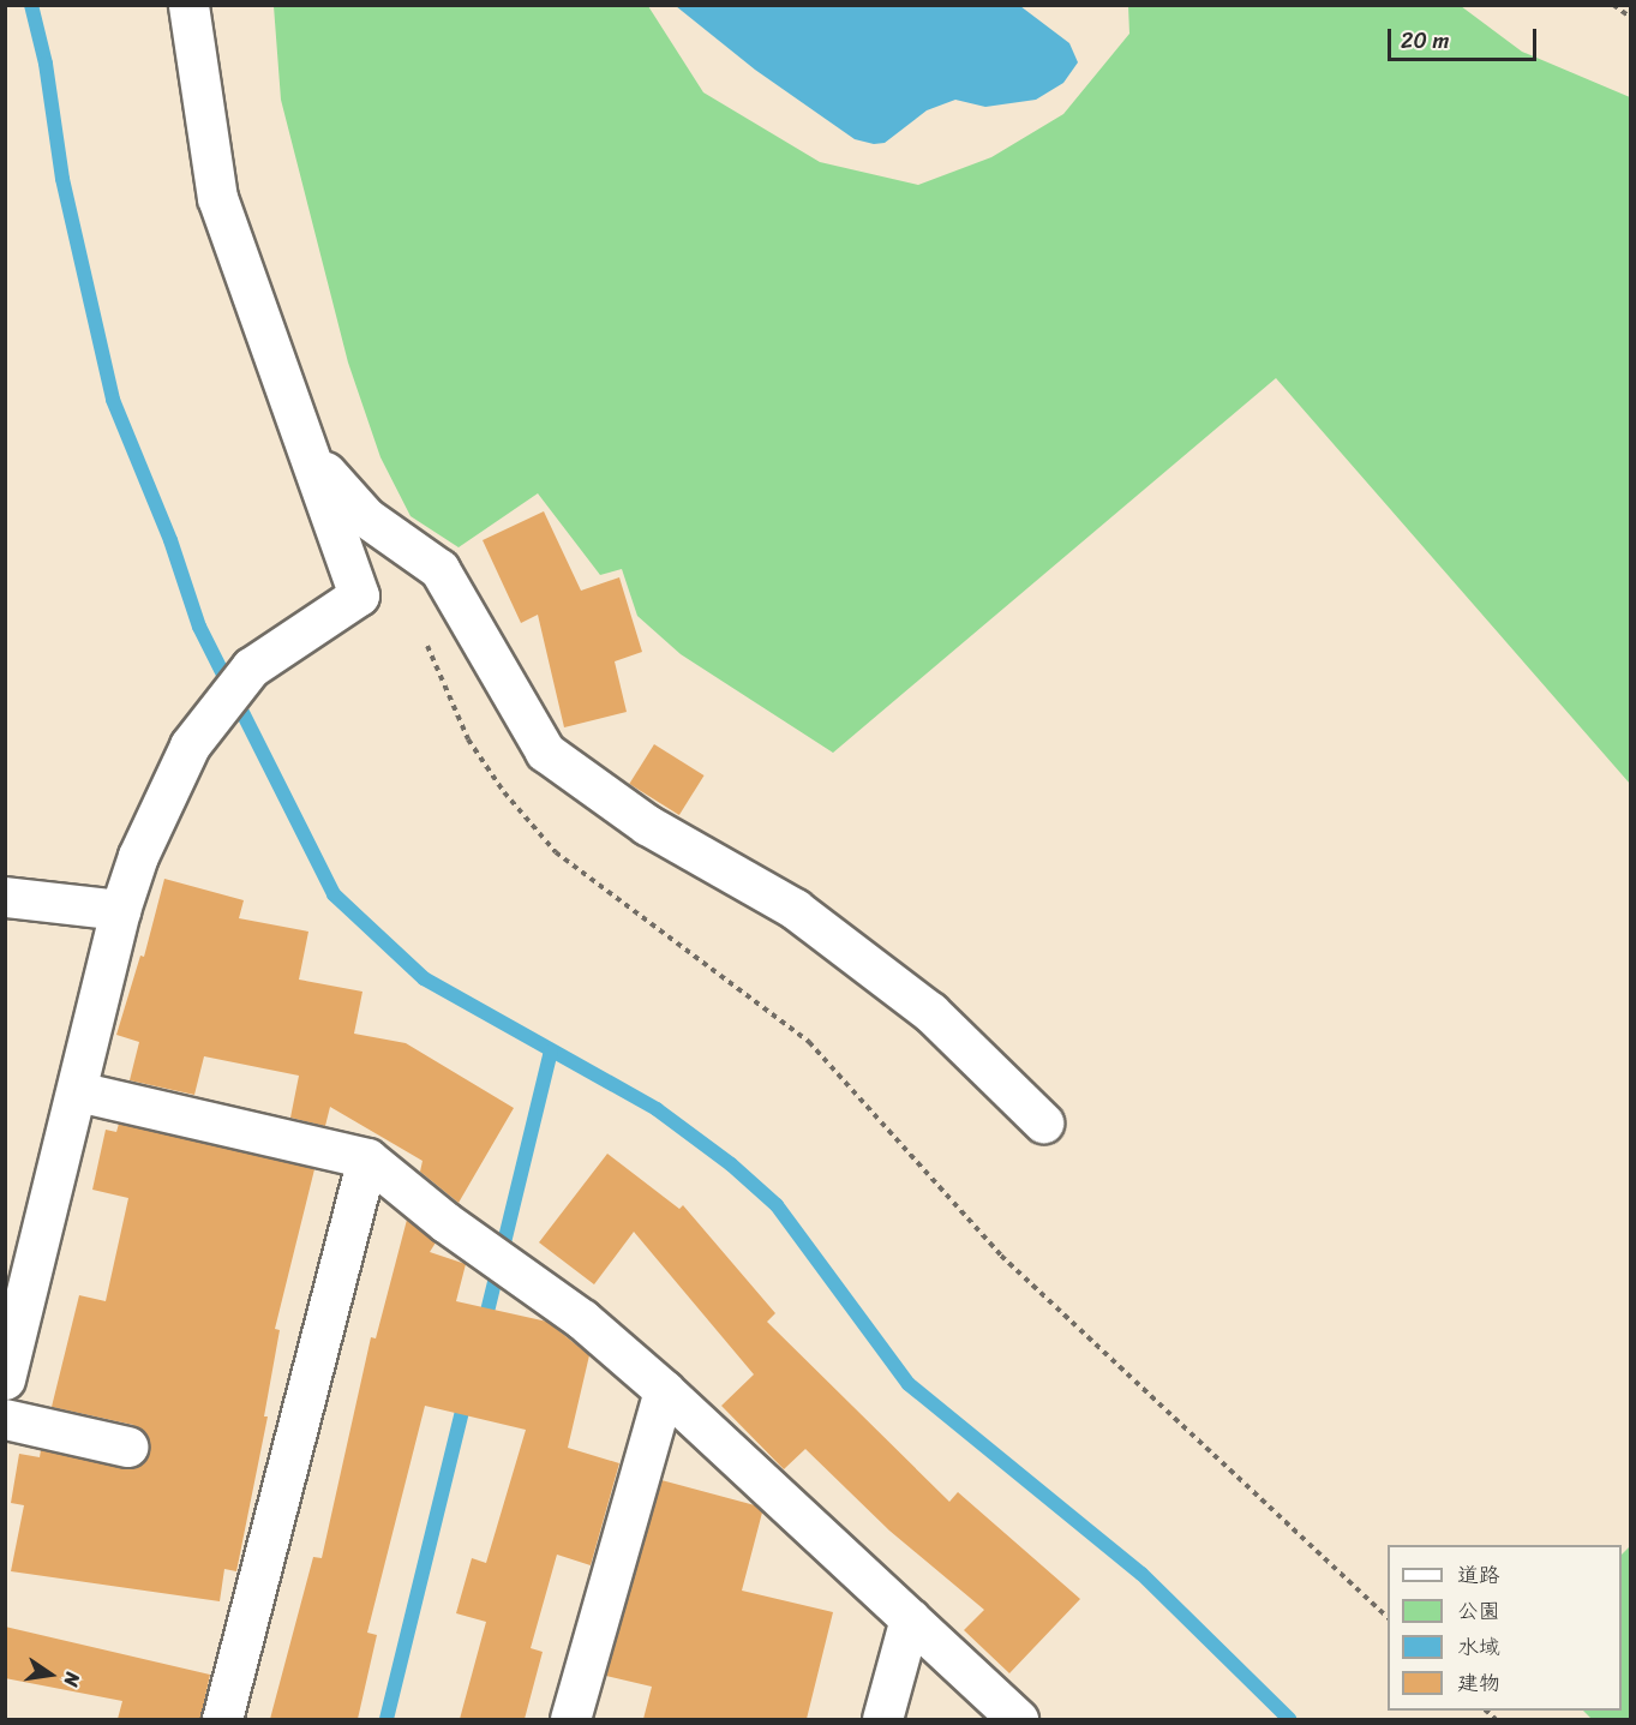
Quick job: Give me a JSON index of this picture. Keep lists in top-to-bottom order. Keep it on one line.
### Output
{"legend":["道路","公園","水域","建物"],"scale_bar":"20 m","north":"right"}
